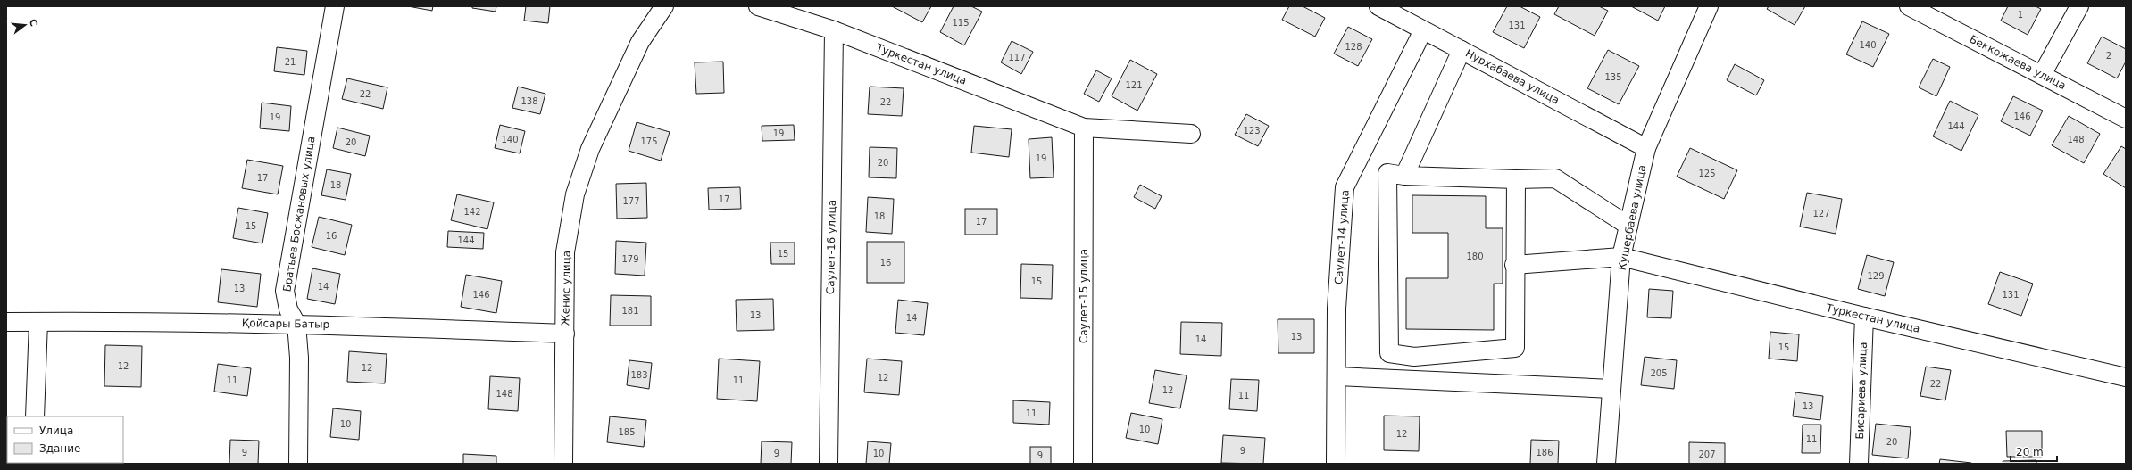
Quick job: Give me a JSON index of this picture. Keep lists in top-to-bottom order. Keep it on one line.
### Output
{"streets":{"street":["Беккожаева улица","Туркестан улица","Нурхабаева улица","Братьев Босжановых улица","Кушербаева улица","Саулет-14 улица","Саулет-16 улица","Женис улица","Саулет-15 улица","Қойсары Батыр","Бисариева улица"]},"crossings":[["Туркестан улица","Кушербаева улица"],["Туркестан улица","Саулет-16 улица"],["Туркестан улица","Саулет-15 улица"],["Туркестан улица","Бисариева улица"],["Нурхабаева улица","Кушербаева улица"],["Нурхабаева улица","Саулет-14 улица"],["Братьев Босжановых улица","Қойсары Батыр"],["Женис улица","Қойсары Батыр"]],"house_numbers":["1","115","131","140","128","2","117","21","135","121","22","138","22","146","19","144","123","19","140","148","175","20","19","20","125","17","18","17","177","142","127","18","17","15","16","144","15","180","179","16","129","15","14","13","146","131","181","13","14","13","14","15","12","12","205","183","12","11","11","22","12","148","11","13","11","10","10","185","12","11","20","9","9","186","9","10","207","9"],"legend":["Улица","Здание"],"scale_bar":"20 m","north":"right"}
